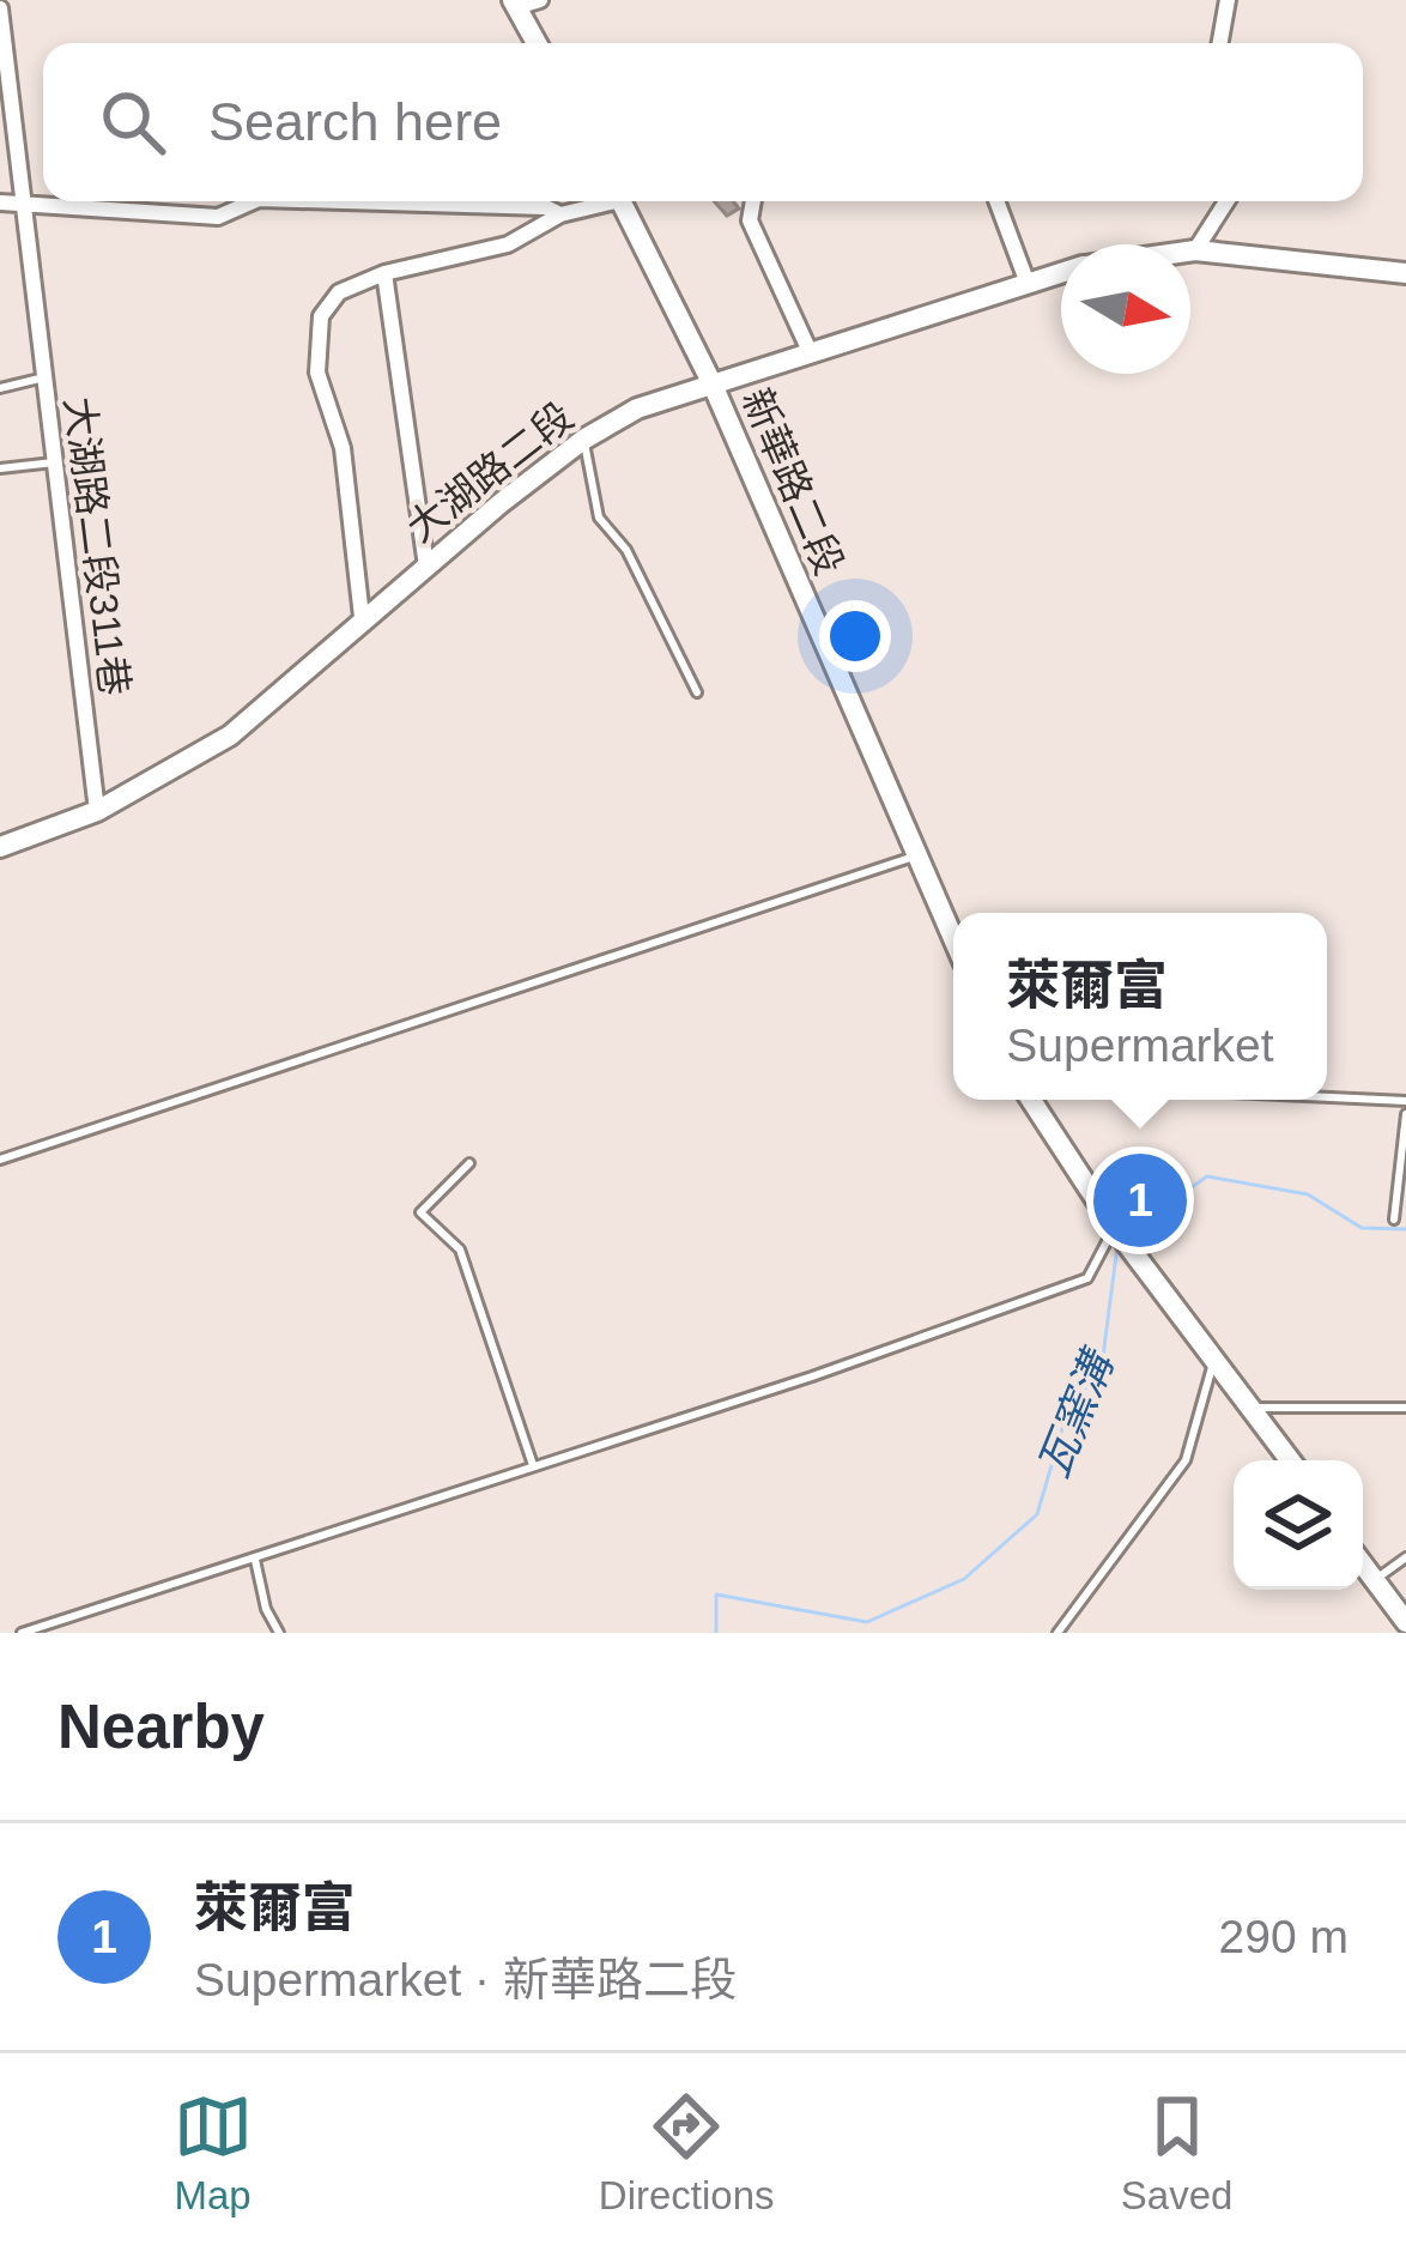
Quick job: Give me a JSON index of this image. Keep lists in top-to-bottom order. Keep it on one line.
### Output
{"streets":{"street":["大湖路二段","新華路二段","大湖路二段311巷"]},"crossings":[["大湖路二段","新華路二段"],["大湖路二段","大湖路二段311巷"]],"water":["瓦窯溝"],"north":"right","page":{"search":"Search here","popup":["萊爾富","Supermarket"],"pins":"1","heading":"Nearby","list":[{"mark":"1","name":"萊爾富","note":"Supermarket · 新華路二段","value":"290 m"}],"nav":["Map","Directions","Saved"]}}
